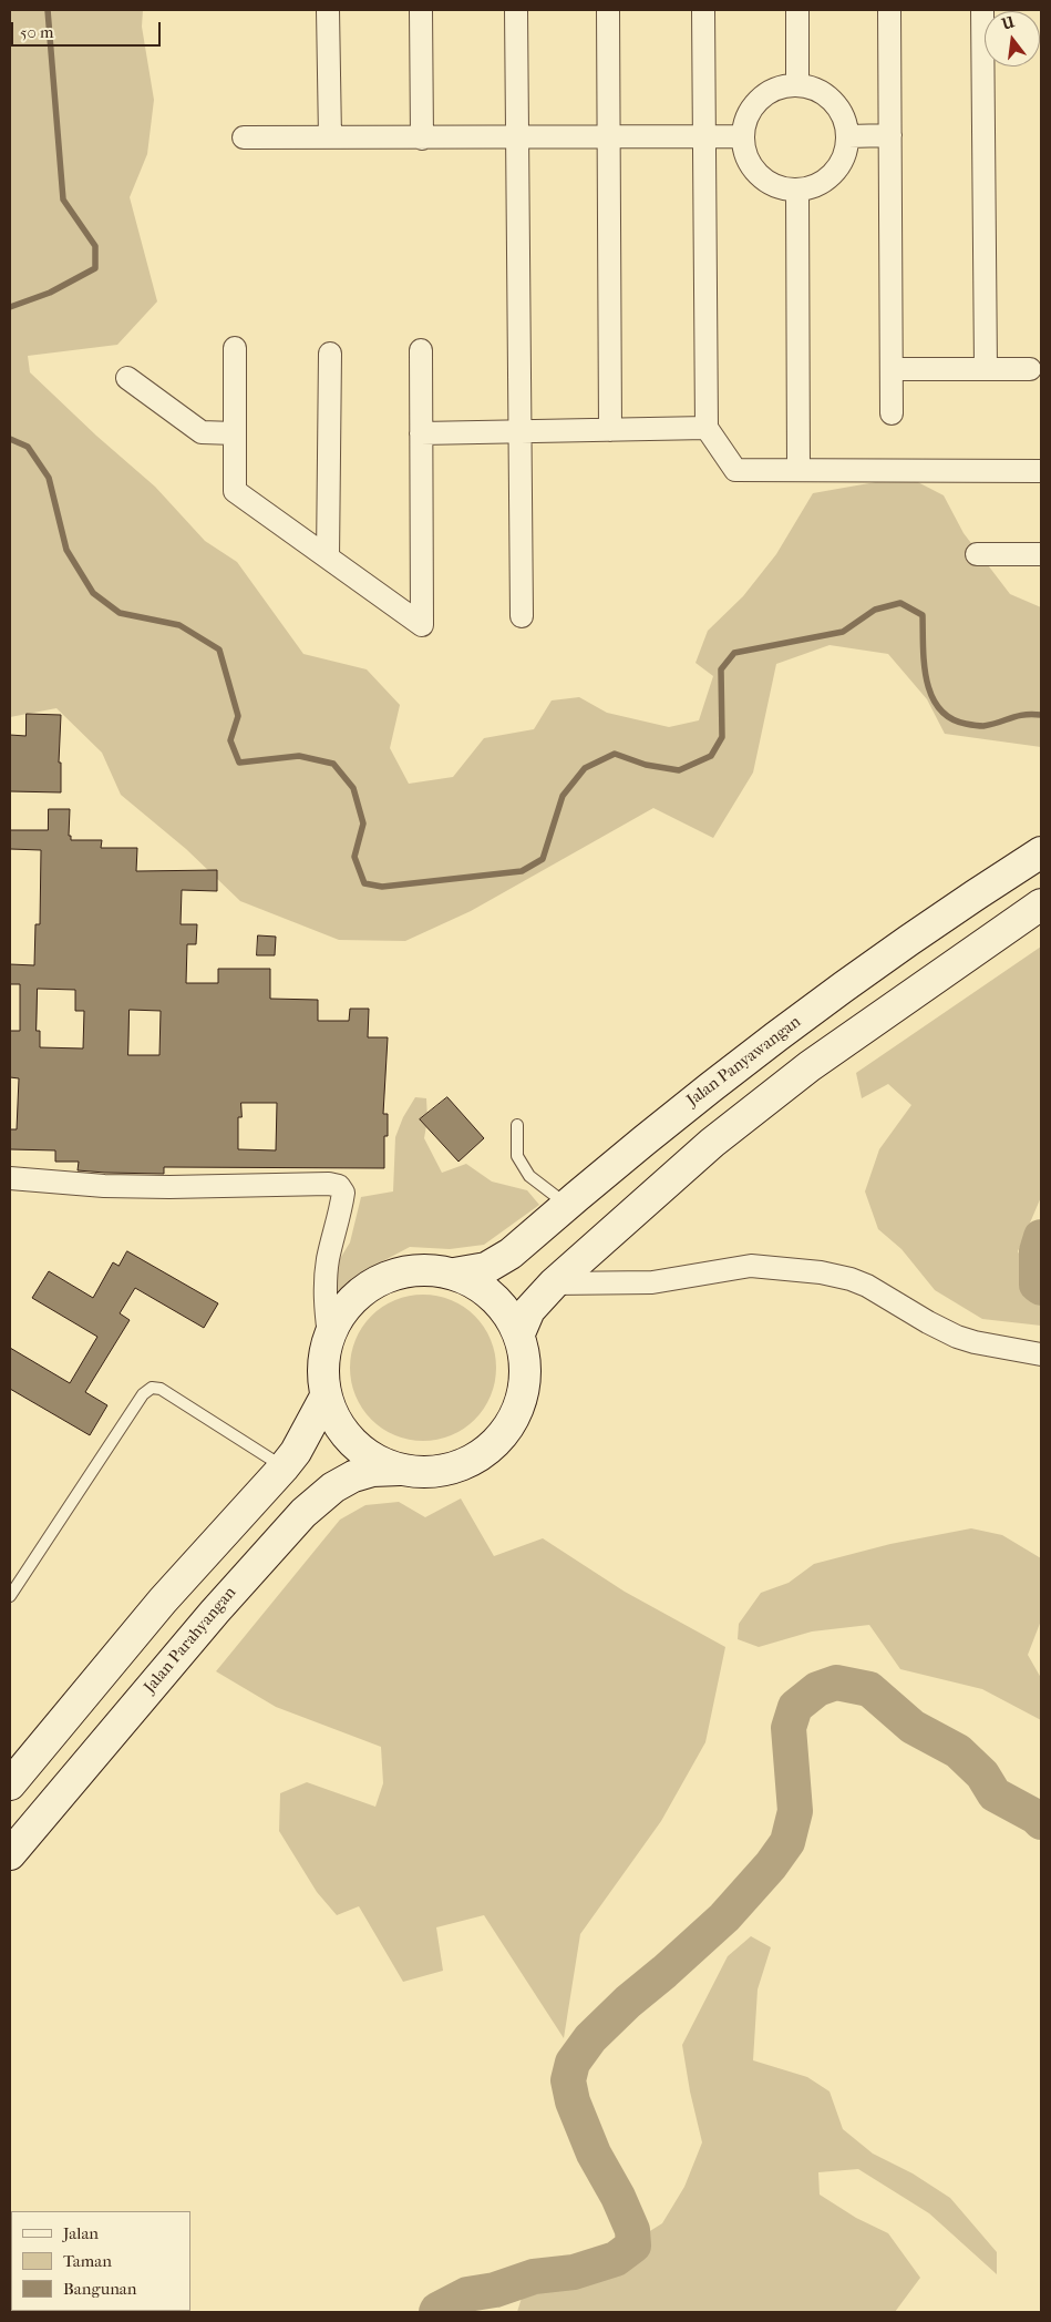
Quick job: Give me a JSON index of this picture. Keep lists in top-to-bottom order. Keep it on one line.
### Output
{"streets":{"main road":["Jalan Panyawangan","Jalan Parahyangan"]},"legend":["Jalan","Taman","Bangunan"],"scale_bar":"50 m","north":"top"}
